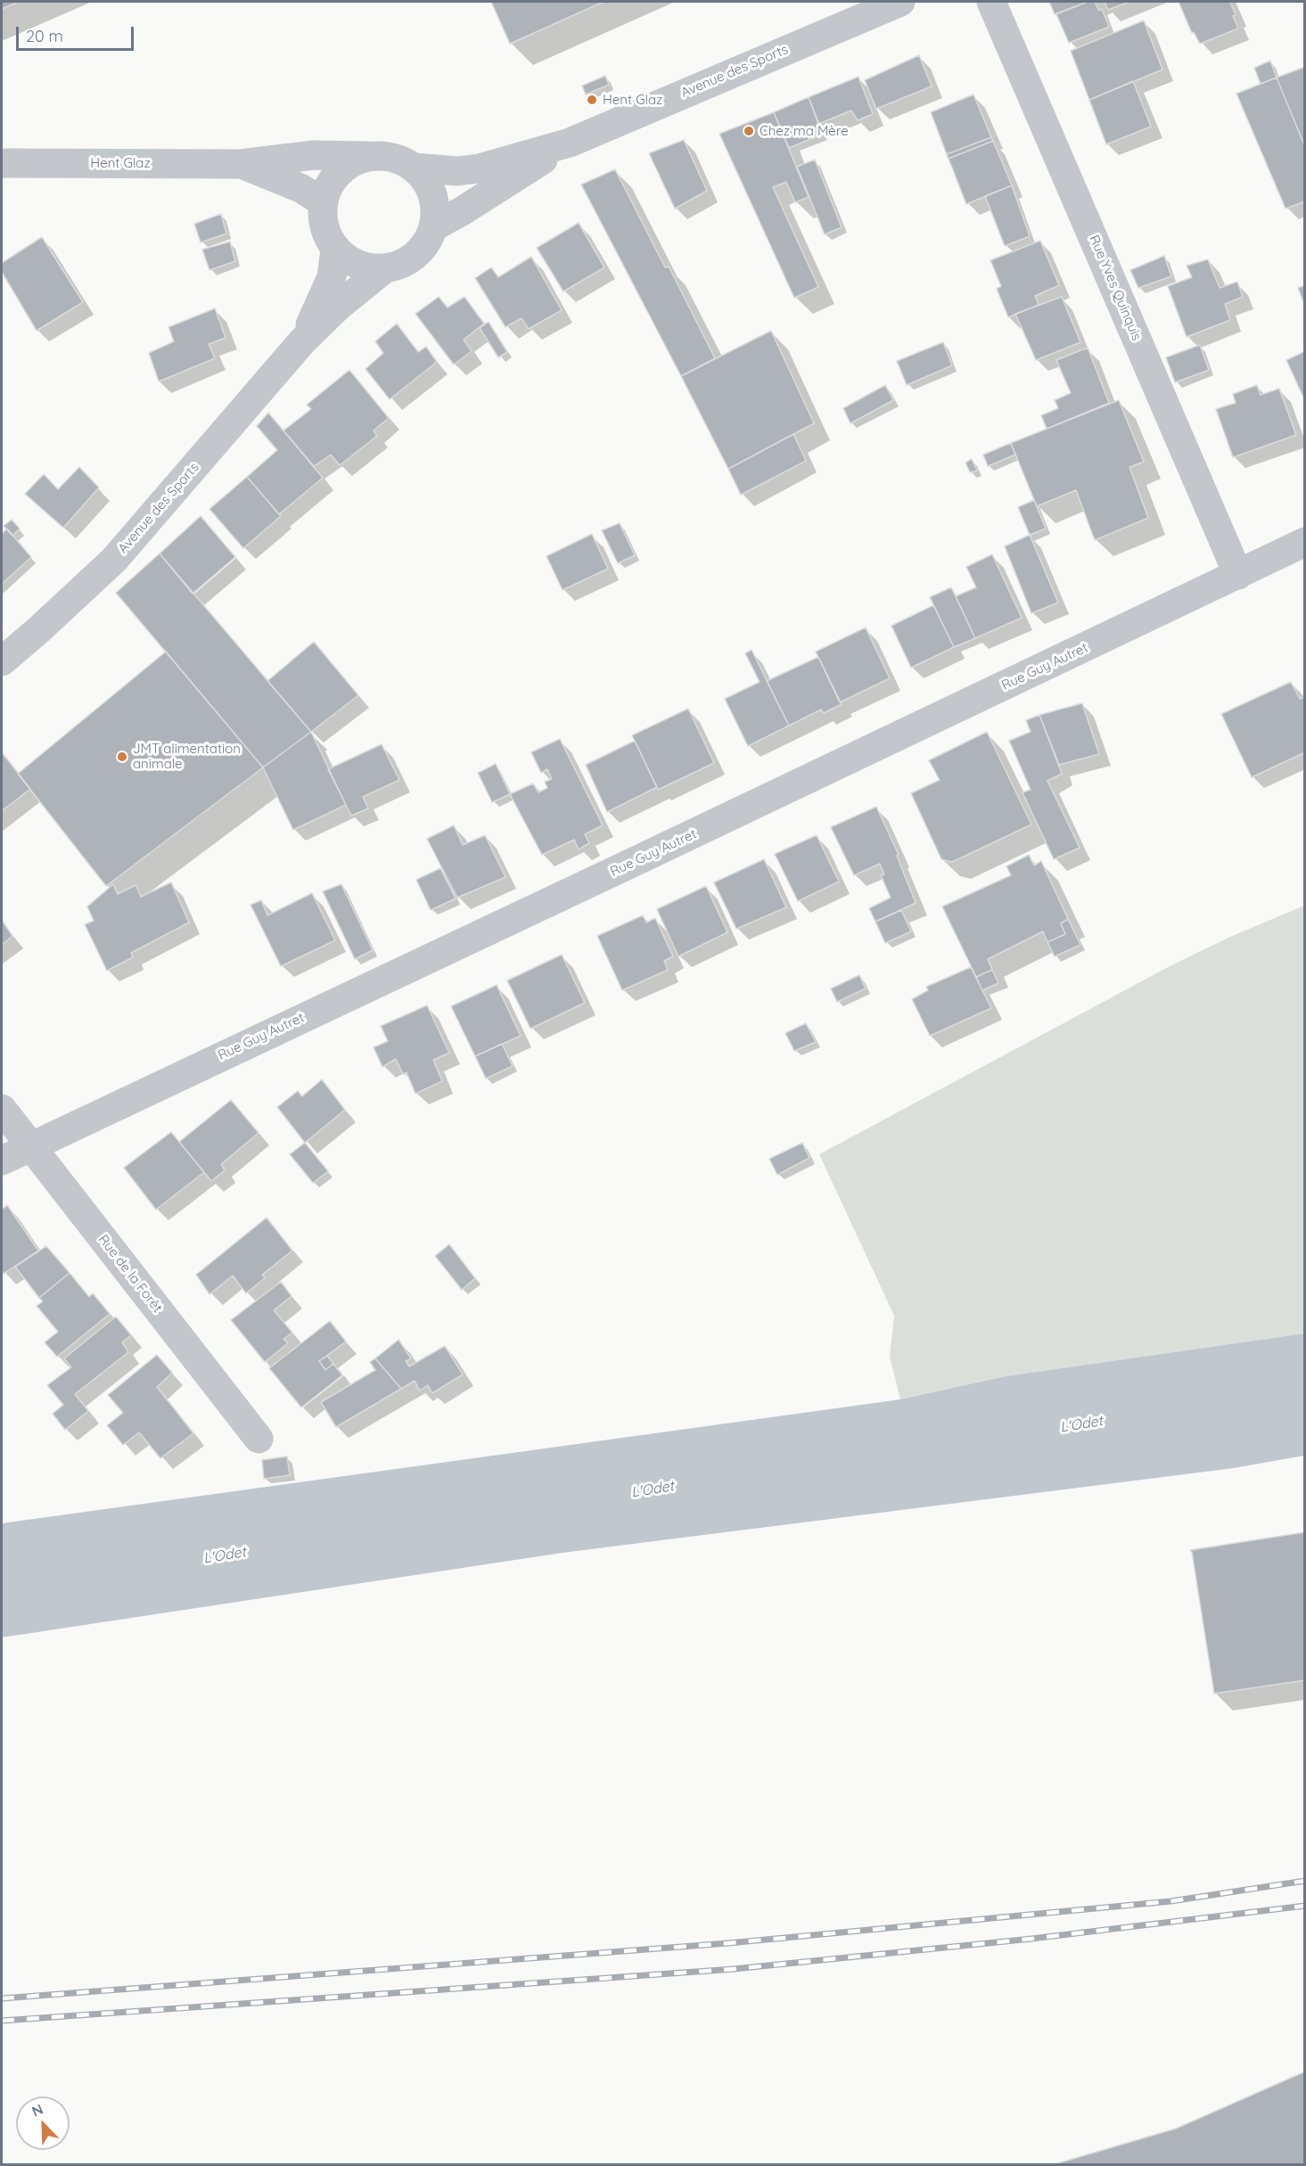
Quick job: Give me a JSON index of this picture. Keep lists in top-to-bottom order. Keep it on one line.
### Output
{"streets":{"street":["Avenue des Sports","Hent Glaz","Rue Yves Quinquis","Rue Guy Autret","Rue de la Forêt"]},"crossings":[["Avenue des Sports","Hent Glaz"],["Rue Yves Quinquis","Rue Guy Autret"],["Rue Guy Autret","Rue de la Forêt"]],"water":["L'Odet"],"places":["Hent Glaz","Chez ma Mère","JMT alimentation animale"],"scale_bar":"20 m","north":"top left"}
